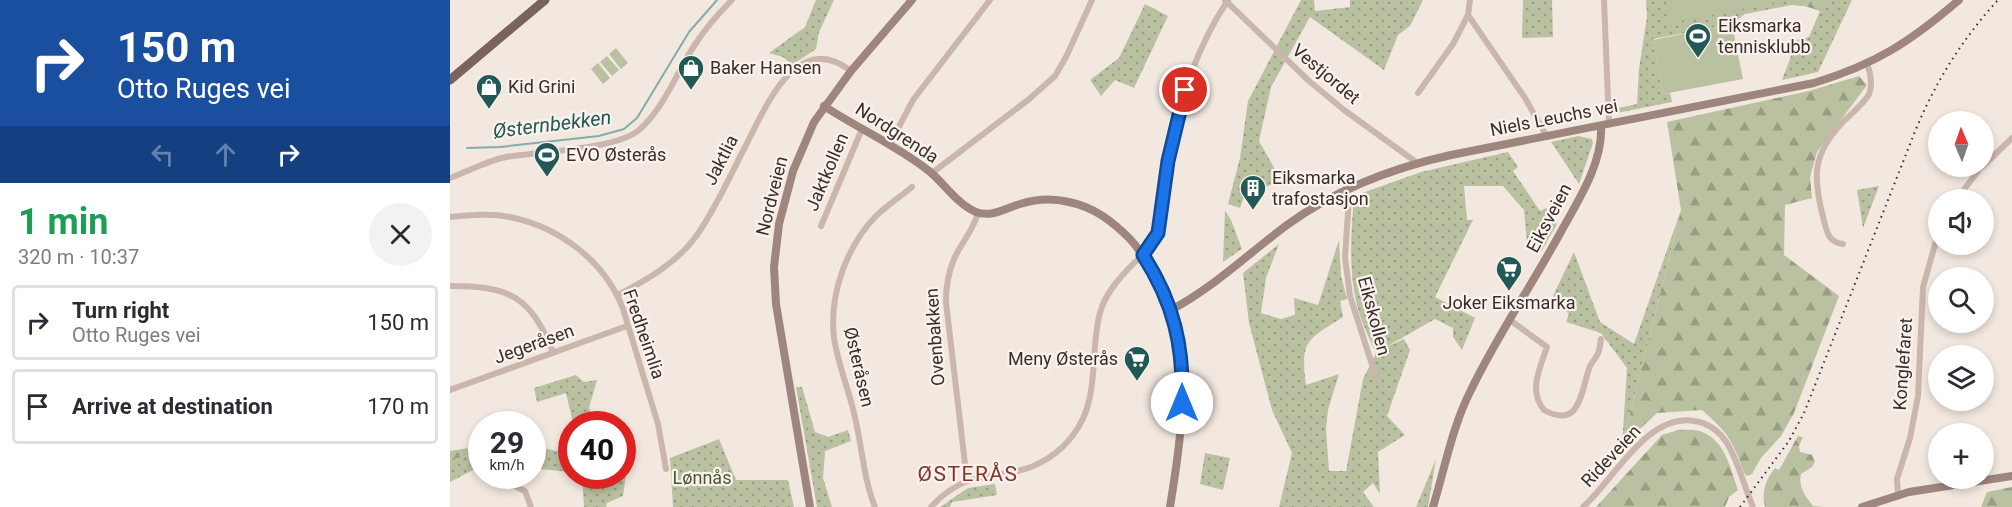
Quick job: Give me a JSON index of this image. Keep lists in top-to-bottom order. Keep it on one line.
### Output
{"streets":{"street":["Vestjordet","Niels Leuchs vei","Nordgrenda","Jaktlia","Jaktkollen","Nordveien","Eiksveien","Eikskollen","Fredheimlia","Ovenbakken","Jegeråsen","Konglefaret","Østeråsen","Rideveien"]},"crossings":[["Vestjordet","Niels Leuchs vei"],["Niels Leuchs vei","Eiksveien"],["Niels Leuchs vei","Eikskollen"],["Nordgrenda","Jaktkollen"],["Nordgrenda","Nordveien"],["Nordgrenda","Ovenbakken"],["Jaktlia","Nordveien"],["Jaktlia","Fredheimlia"],["Fredheimlia","Jegeråsen"]],"districts":["ØSTERÅS"],"water":["Østernbekken"],"parks":["Lønnås"],"places":{"sports":["Eiksmarka tennisklubb","EVO Østerås"],"shop":["Baker Hansen","Kid Grini"],"building":["Eiksmarka trafostasjon"],"supermarket":["Joker Eiksmarka","Meny Østerås"]},"north":"top","page":{"turn":["150 m","Otto Ruges vei"],"map_buttons":"+","heading":["1 min","320 m · 10:37"],"list":[{"name":"Turn right","note":"Otto Ruges vei","value":"150 m"},{"name":"Arrive at destination","value":"170 m"}],"speed":"29 km/h","limit":"40"}}
